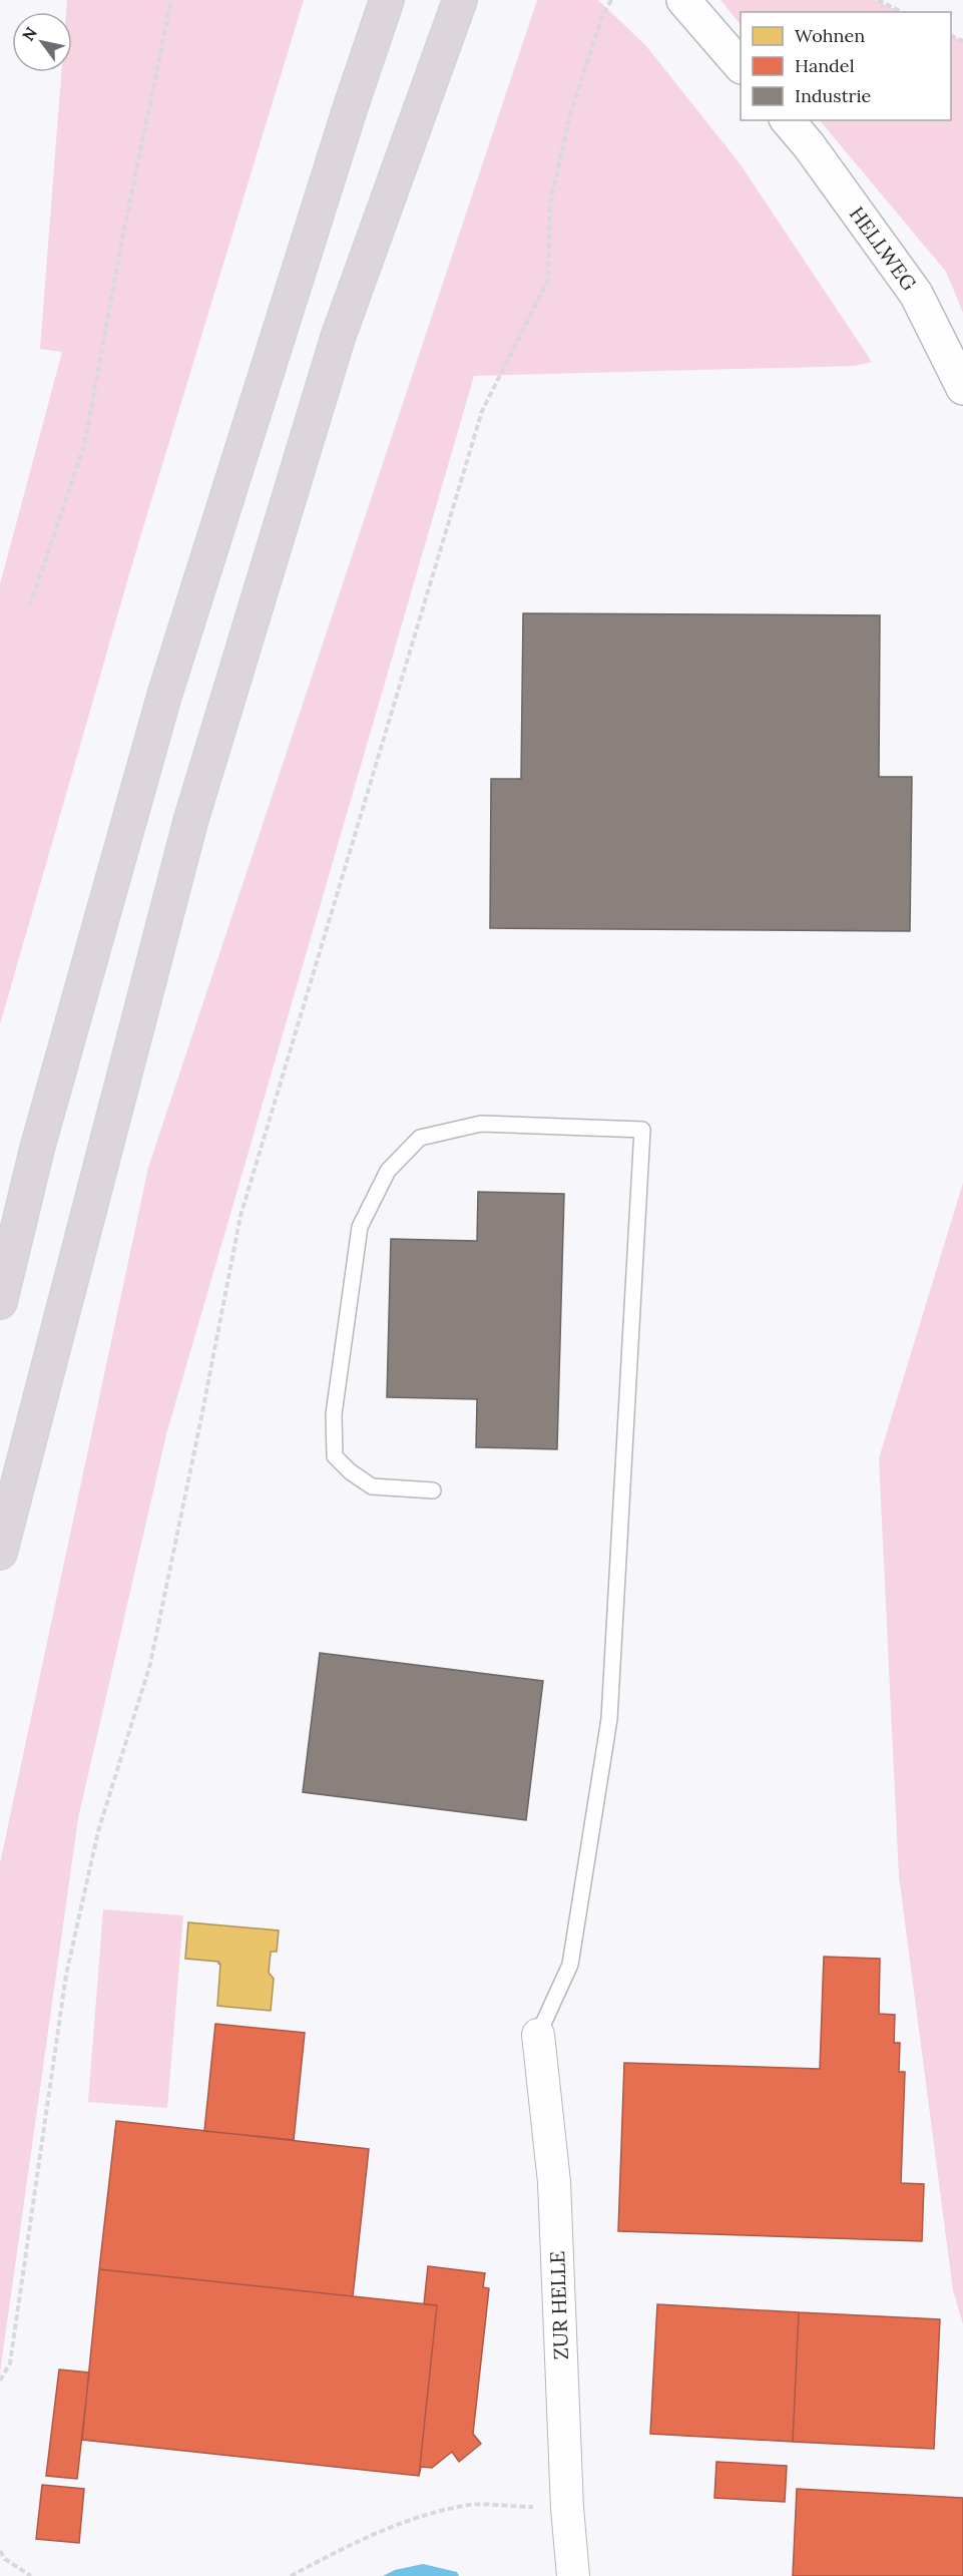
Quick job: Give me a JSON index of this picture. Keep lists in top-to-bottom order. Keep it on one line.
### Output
{"streets":{"street":["HELLWEG","ZUR HELLE"]},"legend":["Wohnen","Handel","Industrie"],"north":"top left"}
